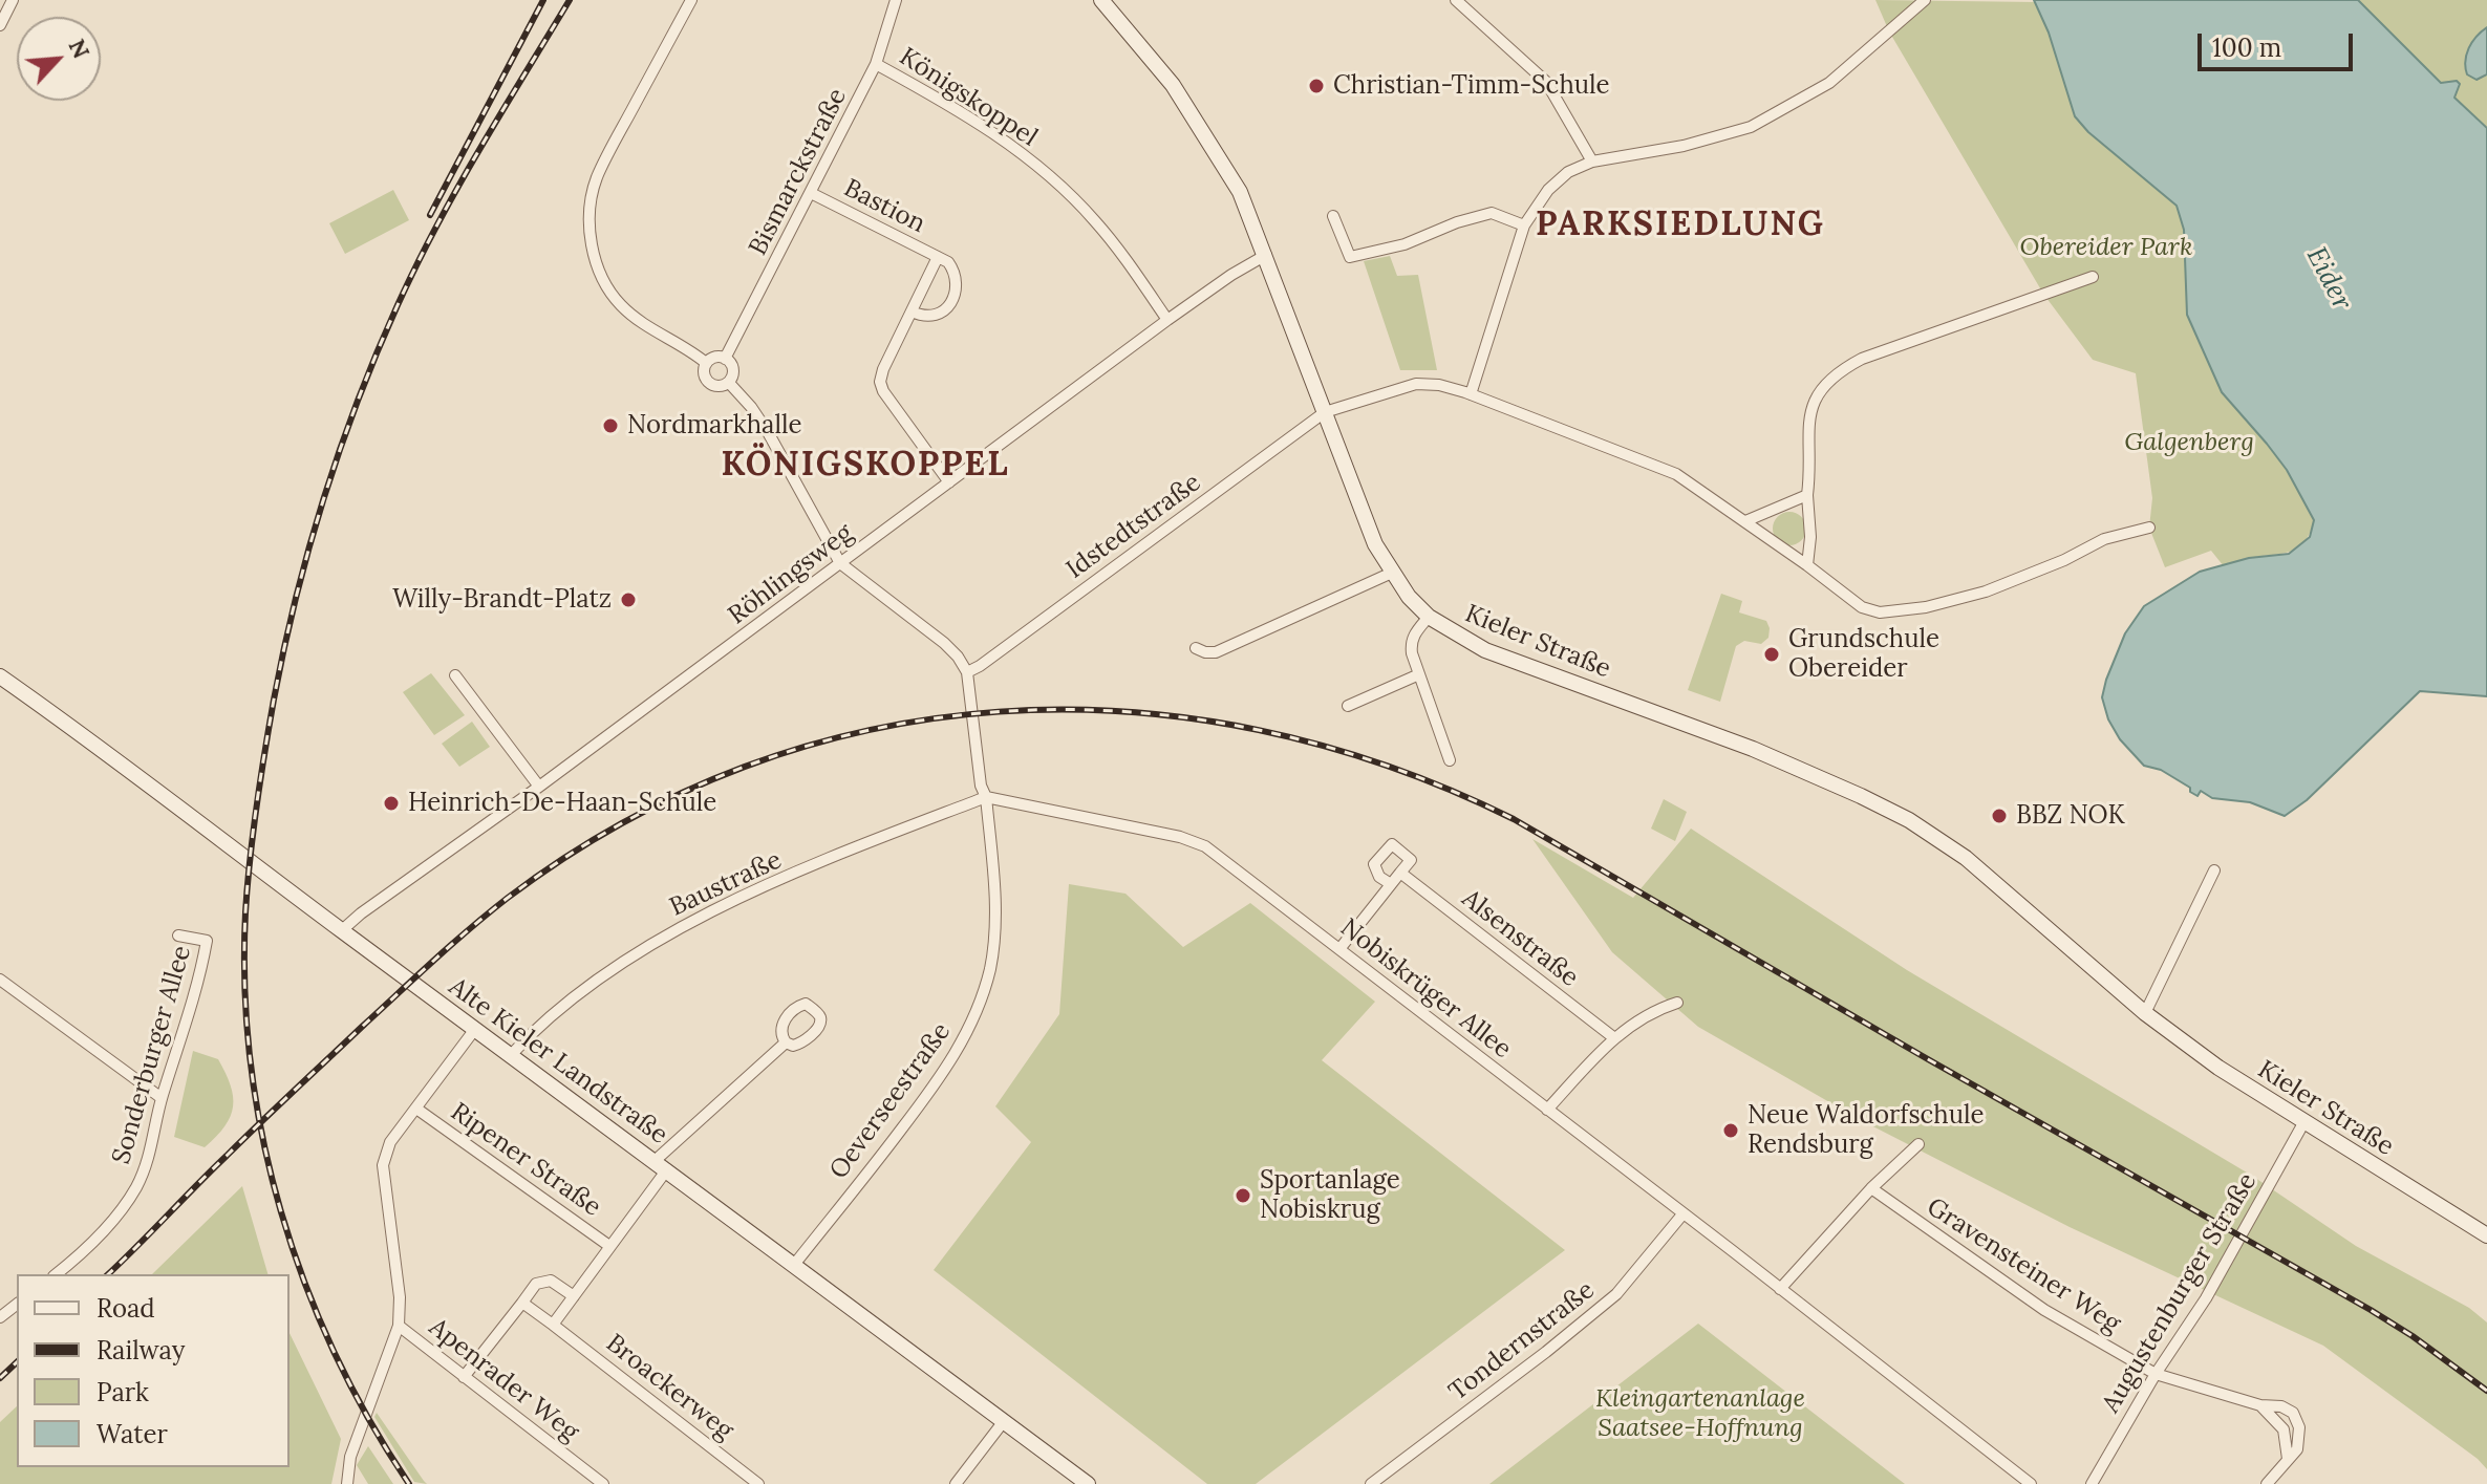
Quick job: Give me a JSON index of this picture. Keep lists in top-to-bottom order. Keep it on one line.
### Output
{"streets":{"main road":["Kieler Straße","Alte Kieler Landstraße"],"street":["Königskoppel","Bismarckstraße","Bastion","Idstedtstraße","Röhlingsweg","Baustraße","Alsenstraße","Nobiskrüger Allee","Sonderburger Allee","Oeverseestraße","Ripener Straße","Gravensteiner Weg","Augustenburger Straße","Tondernstraße","Apenrader Weg","Broackerweg"]},"crossings":[["Königskoppel","Bismarckstraße"],["Königskoppel","Röhlingsweg"],["Bismarckstraße","Bastion"],["Bastion","Röhlingsweg"],["Idstedtstraße","Kieler Straße"],["Röhlingsweg","Kieler Straße"],["Röhlingsweg","Alte Kieler Landstraße"],["Kieler Straße","Augustenburger Straße"],["Baustraße","Nobiskrüger Allee"],["Baustraße","Alte Kieler Landstraße"],["Baustraße","Oeverseestraße"],["Nobiskrüger Allee","Oeverseestraße"],["Nobiskrüger Allee","Tondernstraße"],["Alte Kieler Landstraße","Oeverseestraße"],["Alte Kieler Landstraße","Apenrader Weg"],["Ripener Straße","Apenrader Weg"],["Gravensteiner Weg","Augustenburger Straße"]],"districts":["PARKSIEDLUNG","KÖNIGSKOPPEL"],"water":["Eider"],"parks":["Obereider Park","Galgenberg","Kleingartenanlage Saatsee-Hoffnung"],"places":["Christian-Timm-Schule","Nordmarkhalle","Willy-Brandt-Platz","Grundschule Obereider","Heinrich-De-Haan-Schule","BBZ NOK","Neue Waldorfschule Rendsburg","Sportanlage Nobiskrug"],"legend":["Road","Railway","Park","Water"],"scale_bar":"100 m","north":"top right"}
